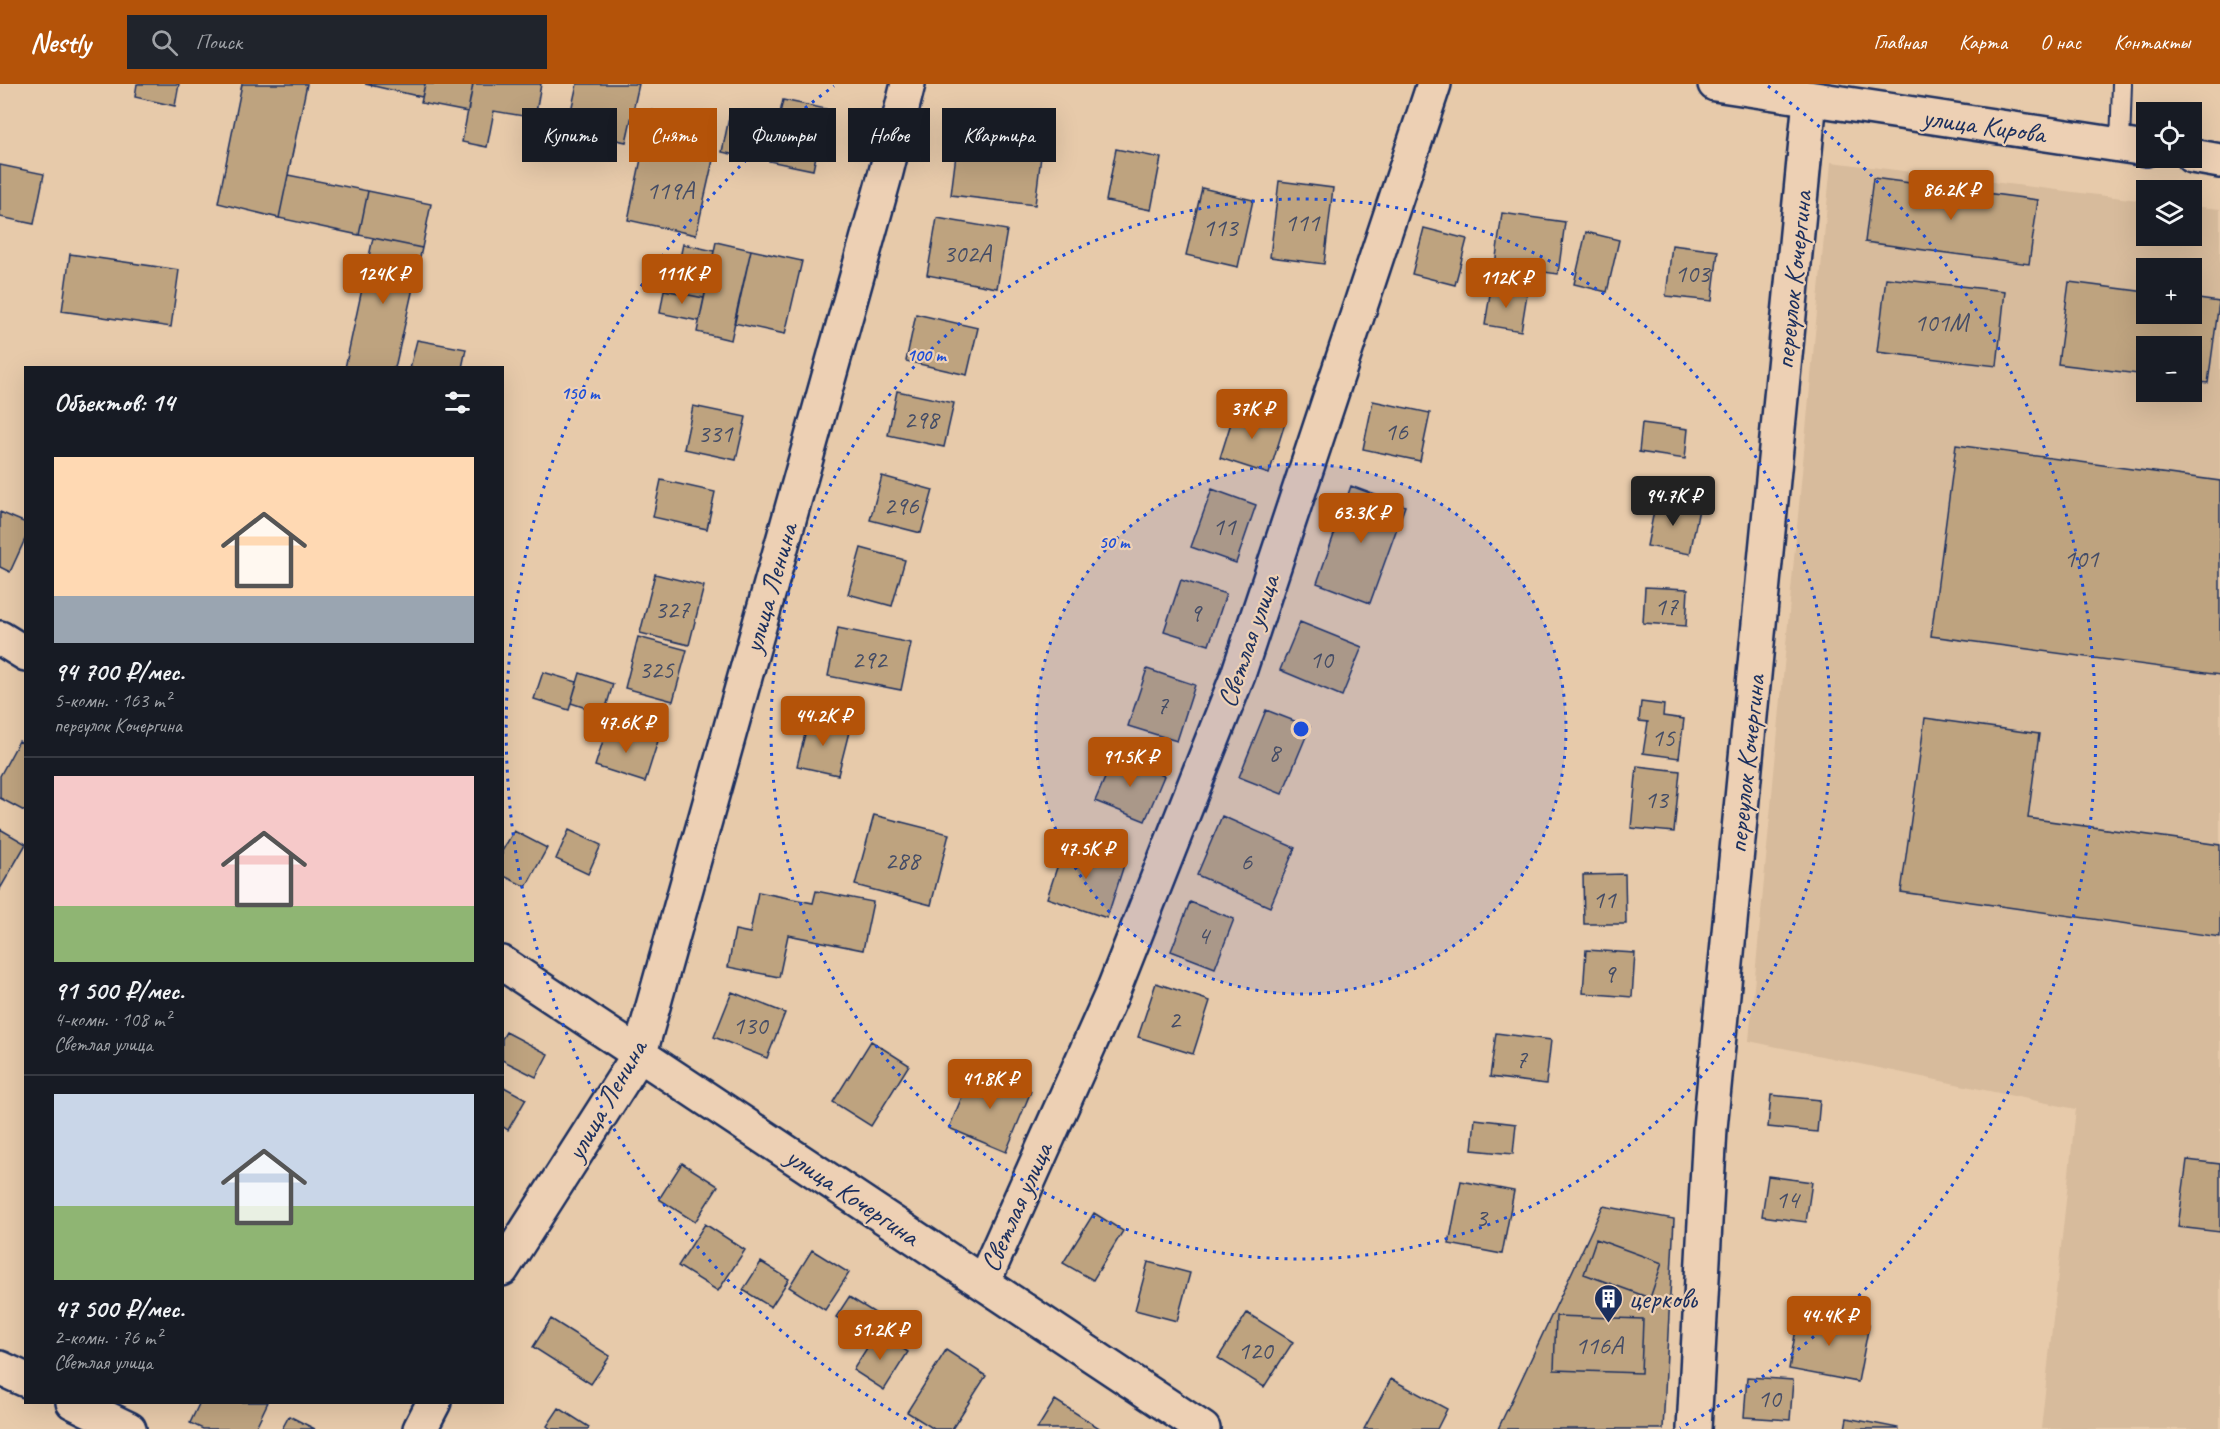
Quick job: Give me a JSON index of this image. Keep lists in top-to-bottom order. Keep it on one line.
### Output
{"streets":{"street":["улица Кирова","переулок Кочергина","улица Ленина","Светлая улица","улица Кочергина"]},"crossings":[["улица Кирова","переулок Кочергина"],["улица Ленина","улица Кочергина"],["Светлая улица","улица Кочергина"]],"places":{"building":["церковь"]},"house_numbers":["119А","111","113","302А","103","101М","298","16","331","296","11","101","17","327","9","292","10","325","7","15","8","13","288","6","11","4","9","2","130","7","14","3","116А","120","10"],"page":{"header":"Nestly","search":"Поиск","nav":["Главная","Карта","О нас","Контакты"],"map_buttons":["+","−"],"chip":["Купить","Снять","Фильтры","Новое","Квартира"],"price":["86.2K ₽","124K ₽","111K ₽","112K ₽","37K ₽","94.7K ₽","63.3K ₽","44.2K ₽","47.6K ₽","91.5K ₽","47.5K ₽","41.8K ₽","44.4K ₽","51.2K ₽"],"heading":"Объектов: 14","list":[{"name":"94 700 ₽/мес.","note":"5-комн. · 163 m² · переулок Кочергина"},{"name":"91 500 ₽/мес.","note":"4-комн. · 108 m² · Светлая улица"},{"name":"47 500 ₽/мес.","note":"2-комн. · 76 m² · Светлая улица"}]},"rings":["100 m","150 m","50 m"]}
